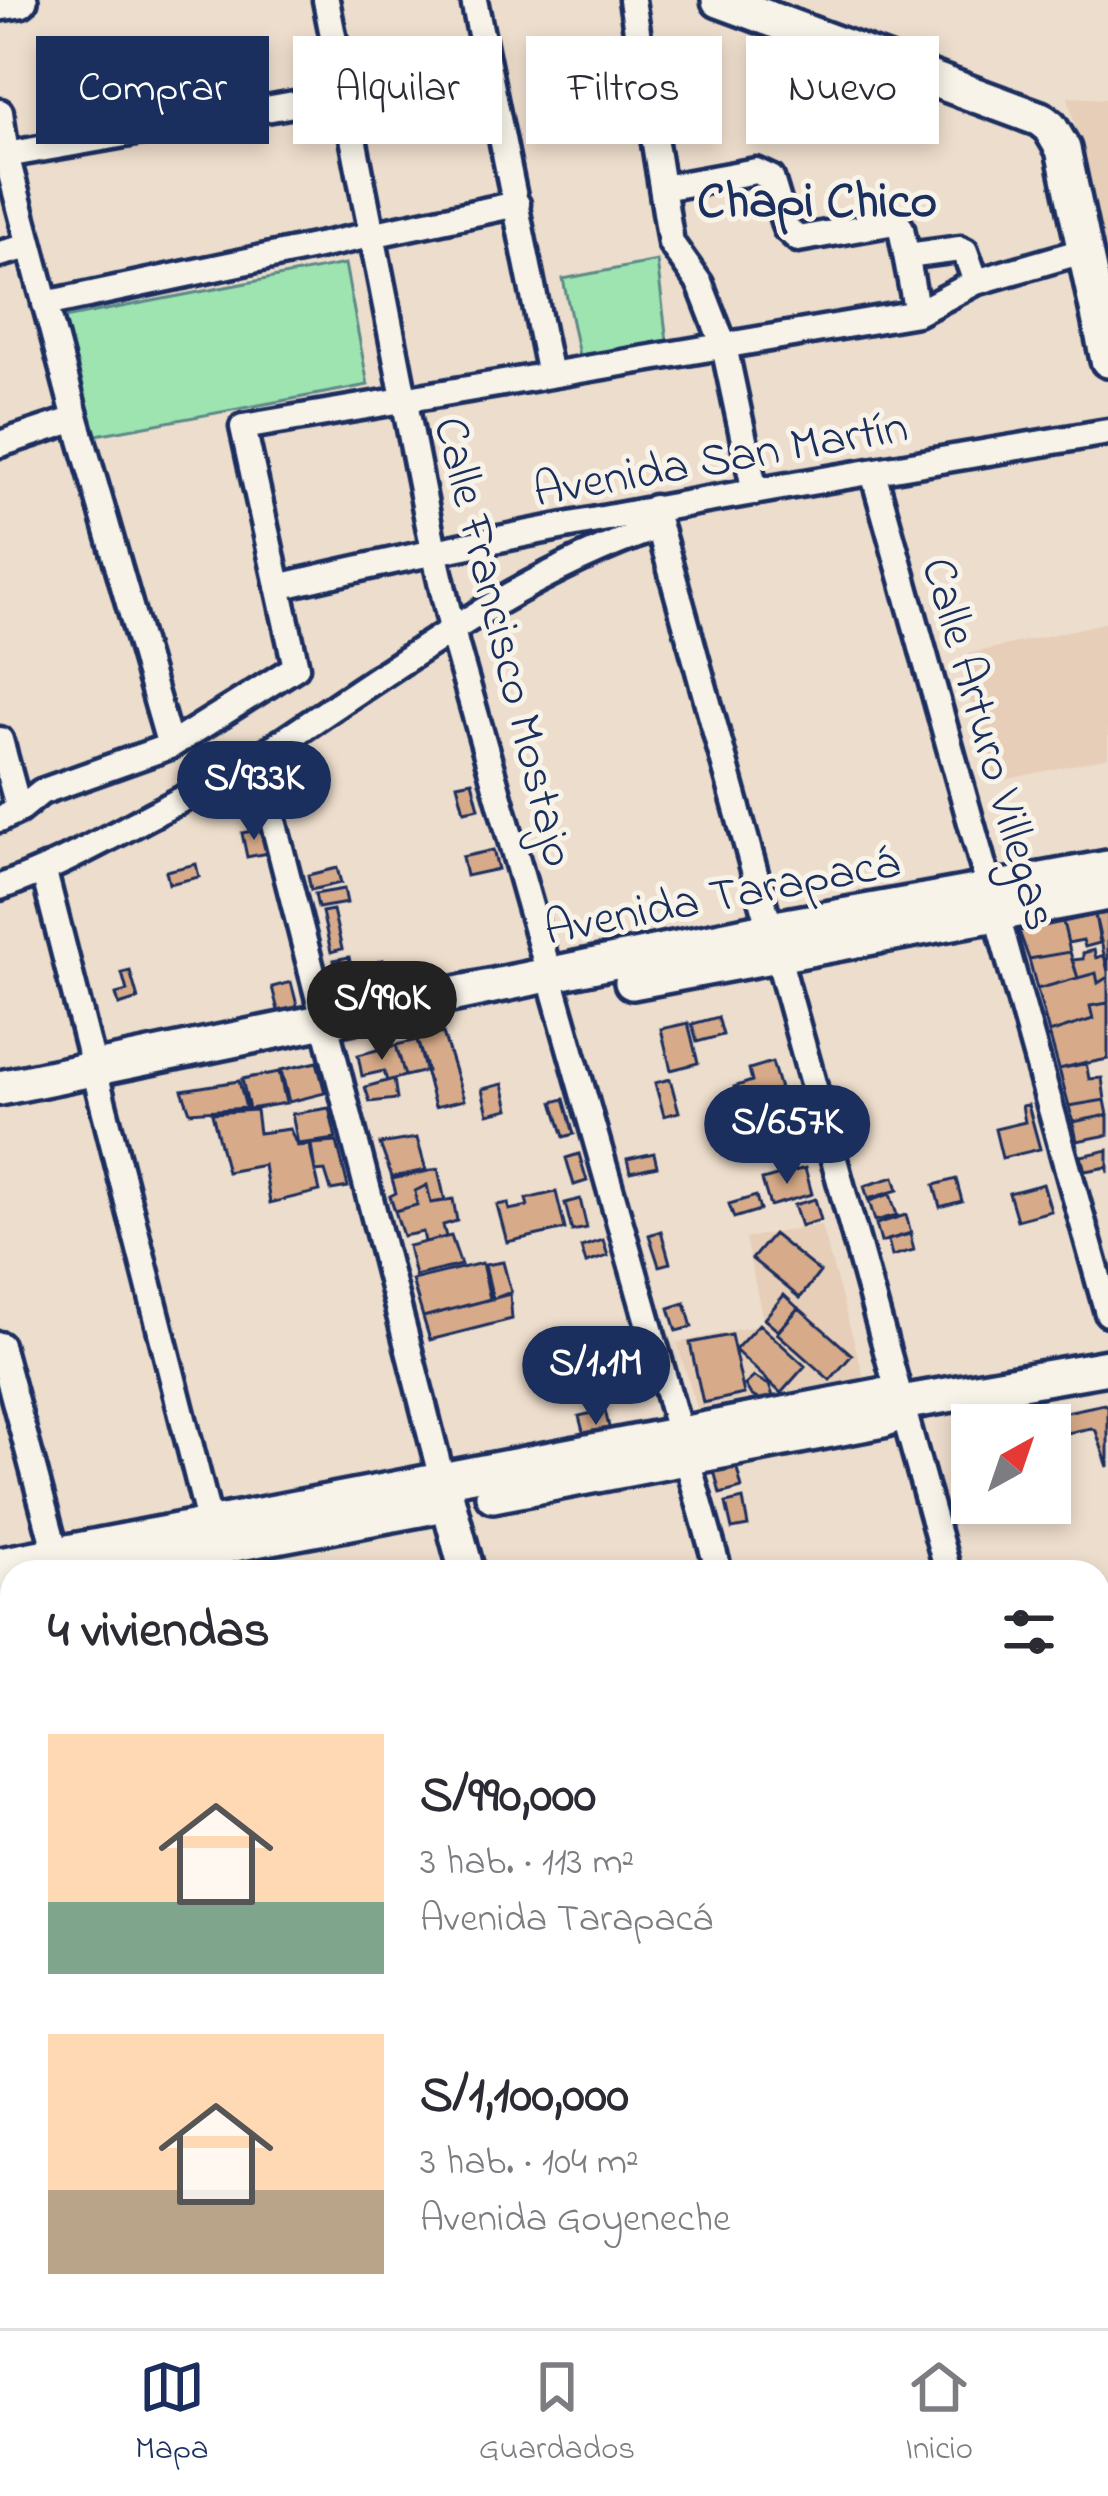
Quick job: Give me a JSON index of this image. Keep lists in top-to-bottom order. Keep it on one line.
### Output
{"streets":{"street":["Avenida San Martín","Calle Francisco Mostajo","Calle Arturo Villegas","Avenida Tarapacá"]},"crossings":[["Avenida San Martín","Calle Francisco Mostajo"],["Avenida San Martín","Calle Arturo Villegas"],["Calle Francisco Mostajo","Avenida Tarapacá"],["Calle Arturo Villegas","Avenida Tarapacá"]],"districts":["Chapi Chico"],"north":"top right","page":{"chip":["Comprar","Alquilar","Filtros","Nuevo"],"price":["S/933K","S/990K","S/657K","S/1.1M"],"heading":"4 viviendas","list":[{"name":"S/990,000","note":"3 hab. · 113 m² · Avenida Tarapacá"},{"name":"S/1,100,000","note":"3 hab. · 104 m² · Avenida Goyeneche"}],"tabs":["Mapa","Guardados","Inicio"]}}
